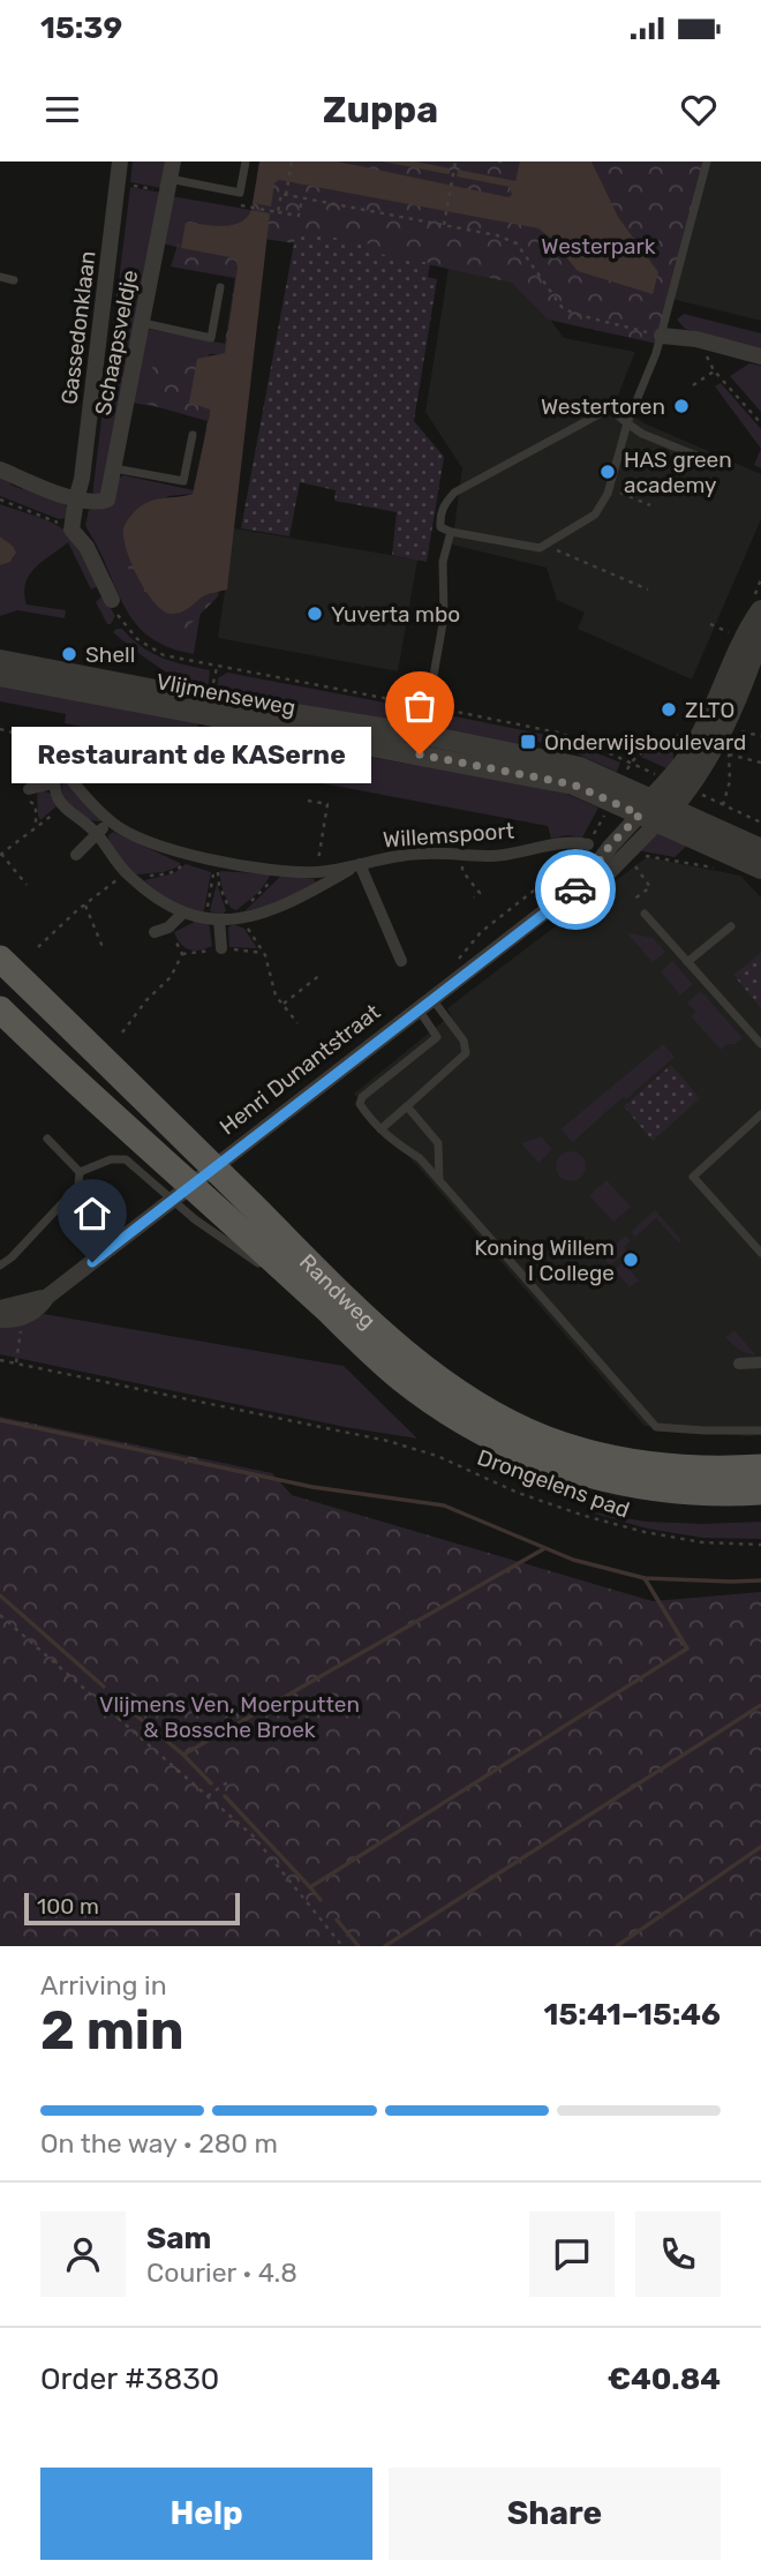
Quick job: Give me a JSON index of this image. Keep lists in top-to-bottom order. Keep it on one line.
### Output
{"streets":{"main road":["Randweg"],"street":["Gassedonklaan","Schaapsveldje","Vlijmenseweg","Willemspoort","Henri Dunantstraat"],"path":["Drongelens pad"]},"crossings":[["Gassedonklaan","Schaapsveldje"],["Vlijmenseweg","Henri Dunantstraat"]],"parks":["Westerpark","Vlijmens Ven, Moerputten & Bossche Broek"],"places":{"other":["Westertoren","HAS green academy","Yuverta mbo","Shell","ZLTO","Restaurant de KASerne","Koning Willem I College"],"transit":["Onderwijsboulevard"]},"scale_bar":"100 m","page":{"status":"15:39","header":"Zuppa","bubble":"Restaurant de KASerne","scale":"100 m","heading":["2 min","Arriving in","15:41–15:46"],"panel":["Sam","Courier · 4.8","Order #3830","€40.84"],"bar":"On the way · 280 m","buttons":["Help","Share"]}}
